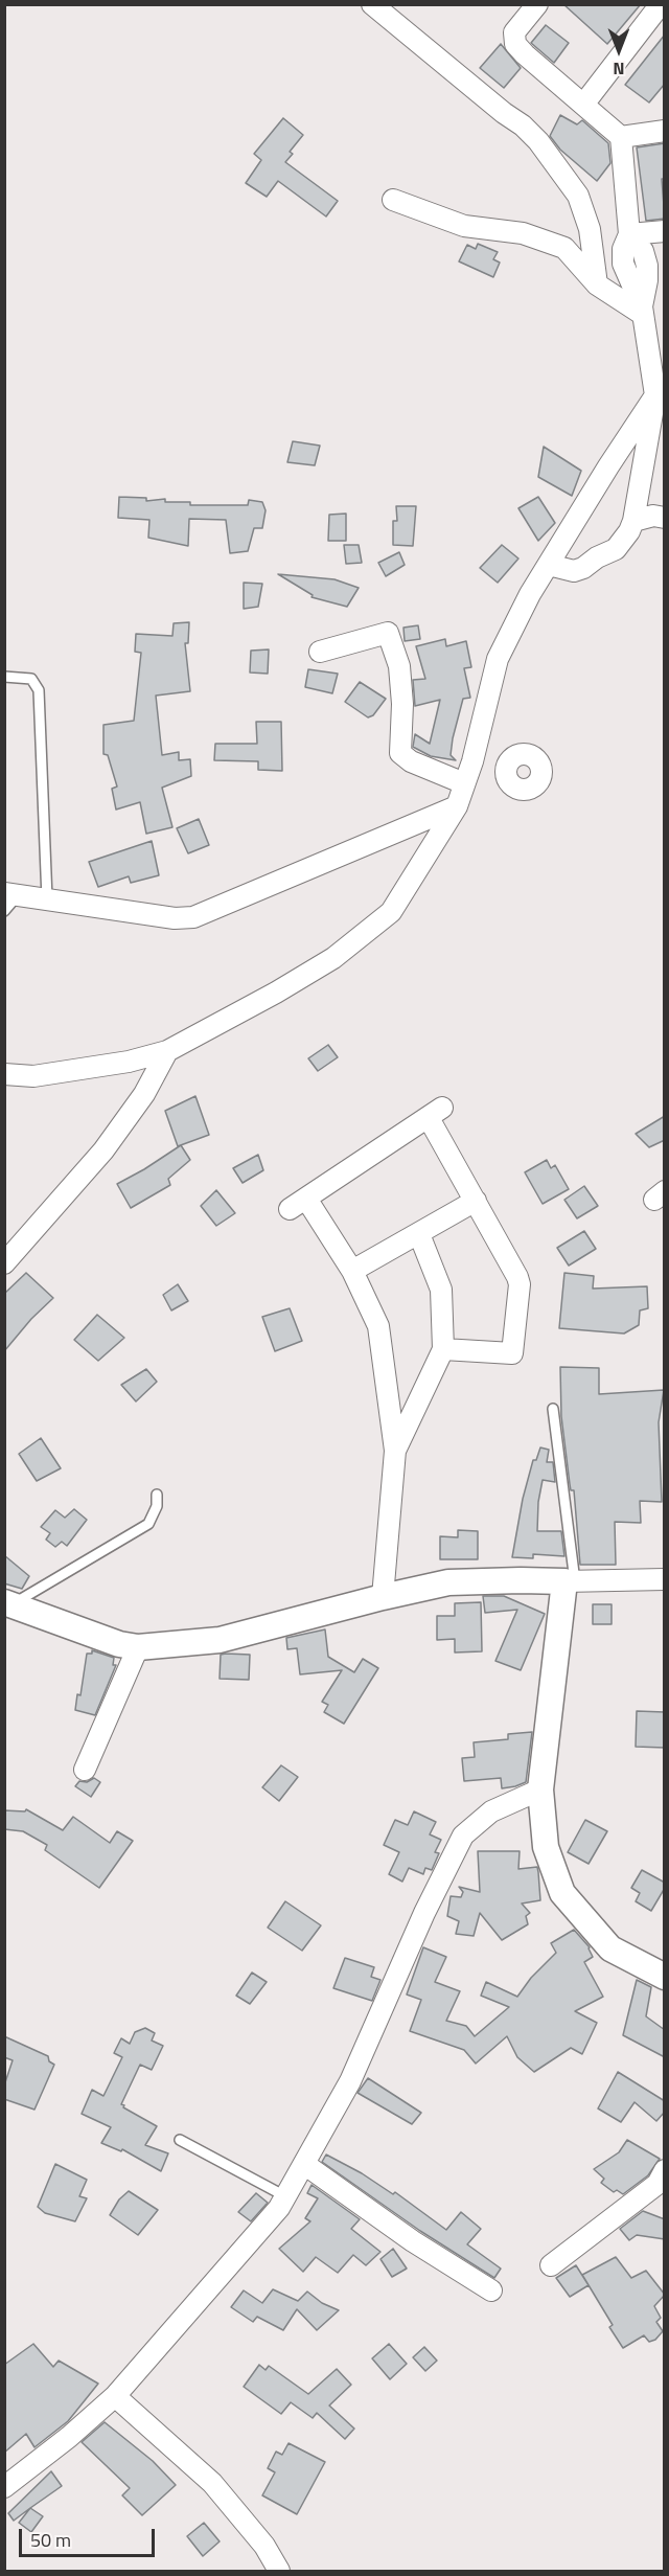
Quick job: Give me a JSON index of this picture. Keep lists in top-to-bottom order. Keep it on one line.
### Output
{"scale_bar":"50 m","north":"bottom"}
